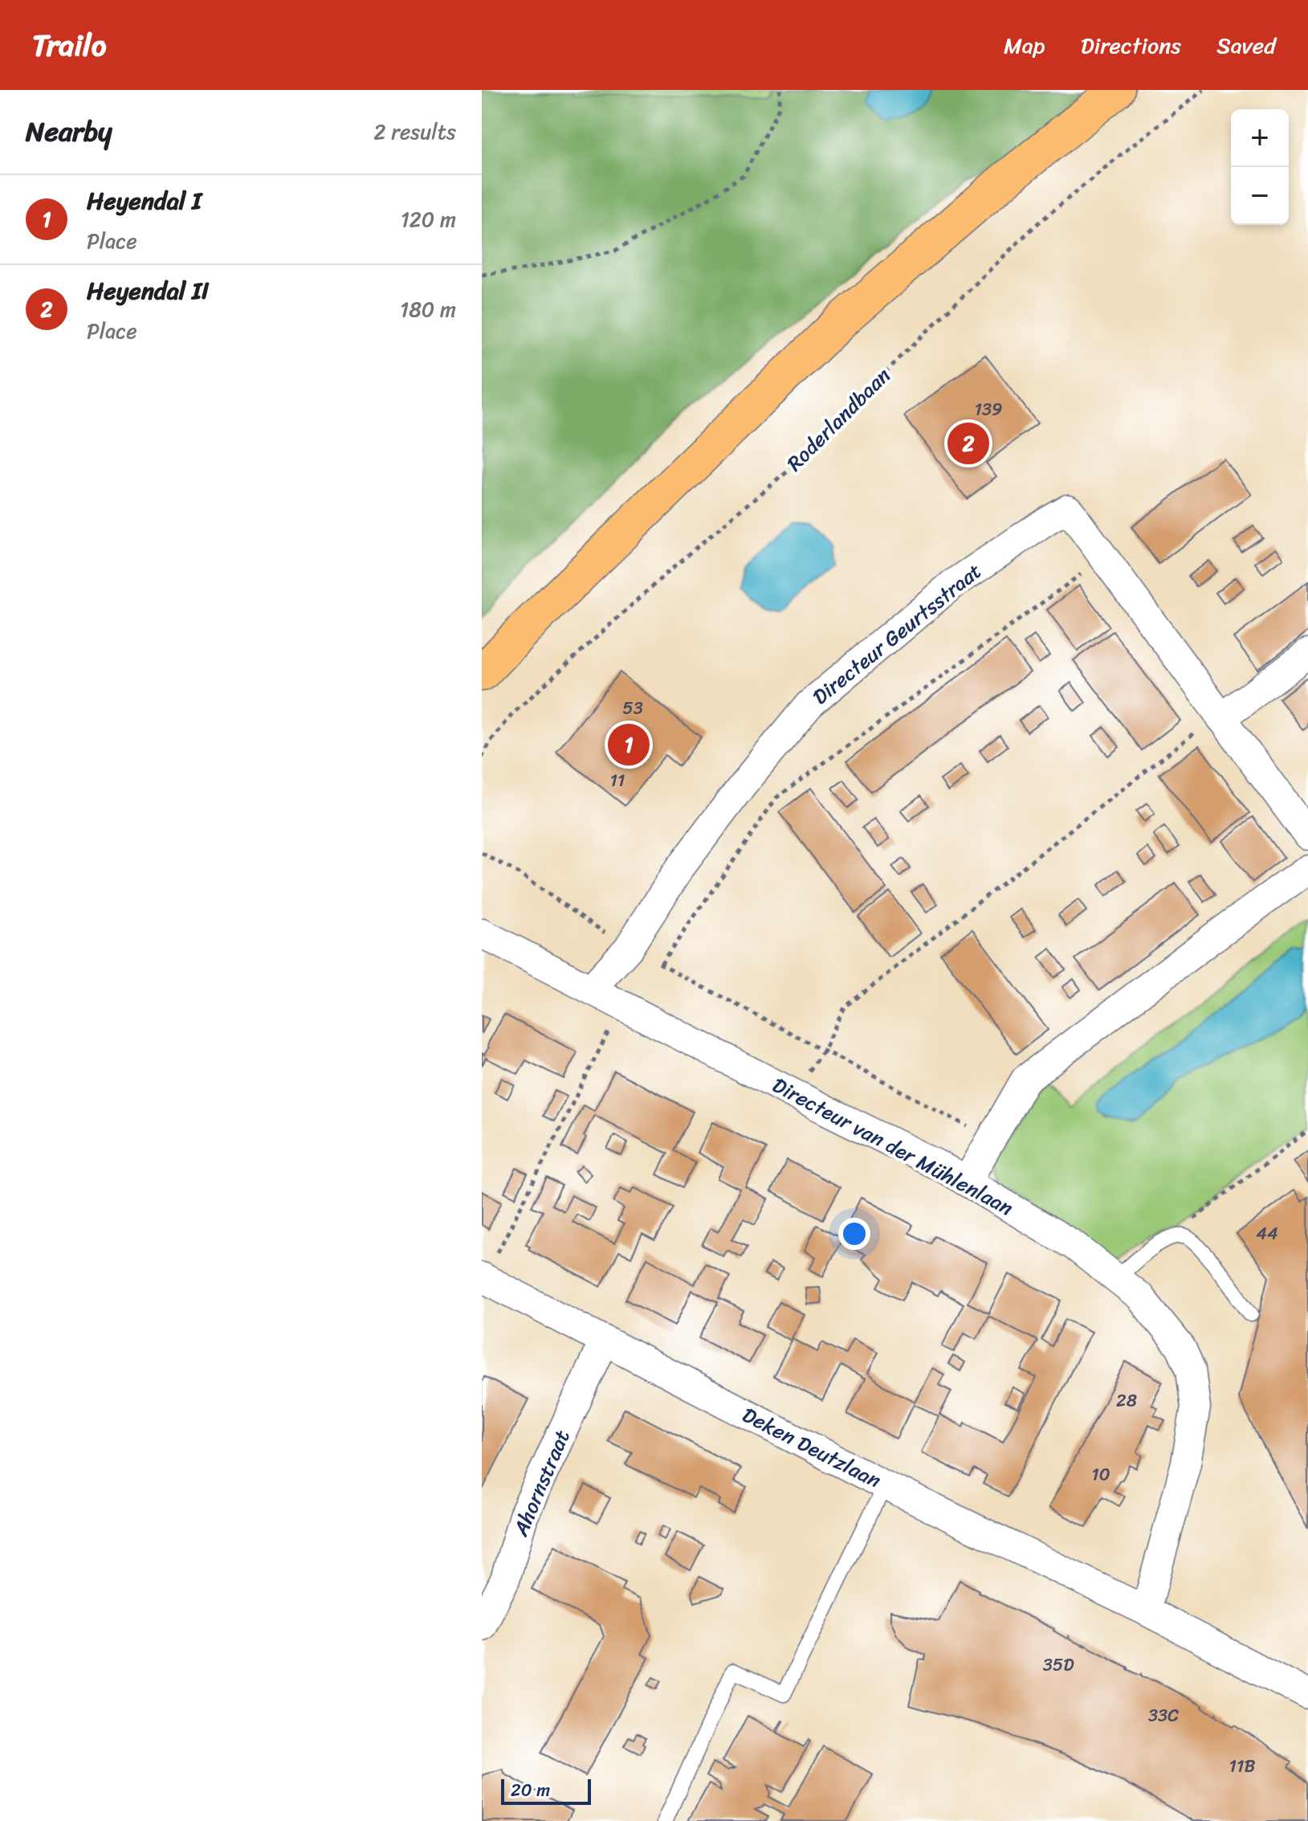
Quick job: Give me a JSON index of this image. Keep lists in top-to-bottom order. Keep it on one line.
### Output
{"streets":{"street":["Directeur Geurtsstraat","Directeur van der Mühlenlaan","Deken Deutzlaan","Ahornstraat"],"path":["Roderlandbaan"]},"crossings":[["Directeur Geurtsstraat","Directeur van der Mühlenlaan"],["Directeur van der Mühlenlaan","Deken Deutzlaan"],["Deken Deutzlaan","Ahornstraat"]],"house_numbers":["139","53","11","44","28","10","35D","33C","11B"],"scale_bar":"20 m","page":{"header":"Trailo","nav":["Map","Directions","Saved"],"heading":["Nearby","2 results"],"map_buttons":["+","−"],"list":[{"mark":"1","name":"Heyendal I","note":"Place","value":"120 m"},{"mark":"2","name":"Heyendal II","note":"Place","value":"180 m"}],"pins":["2","1"],"scale":"20 m"}}
